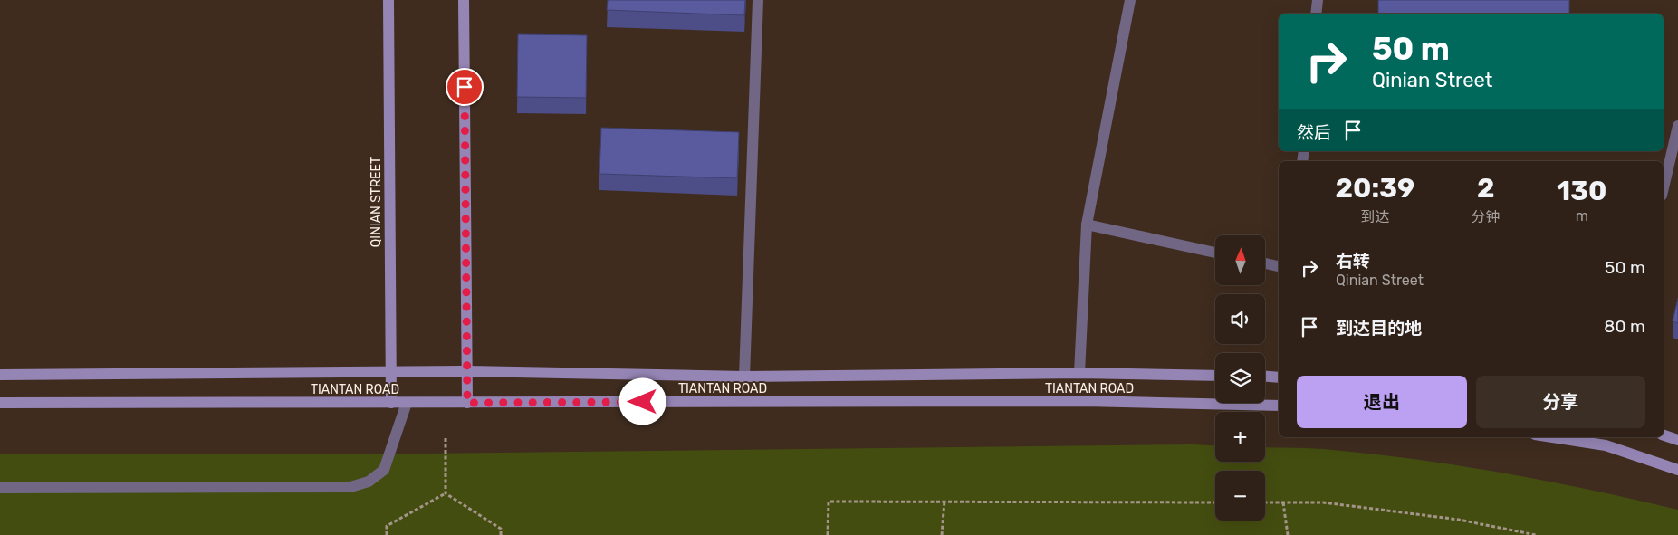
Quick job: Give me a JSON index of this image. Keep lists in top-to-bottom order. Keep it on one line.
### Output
{"streets":{"street":["QINIAN STREET","TIANTAN ROAD"]},"crossings":[["QINIAN STREET","TIANTAN ROAD"]],"north":"top","page":{"turn":["50 m","Qinian Street"],"then":"然后","eta":["20:39","到达","2","分钟","130","m"],"map_buttons":["+","−"],"list":[{"name":"右转","note":"Qinian Street","value":"50 m"},{"name":"到达目的地","value":"80 m"}],"buttons":["退出","分享"]}}
